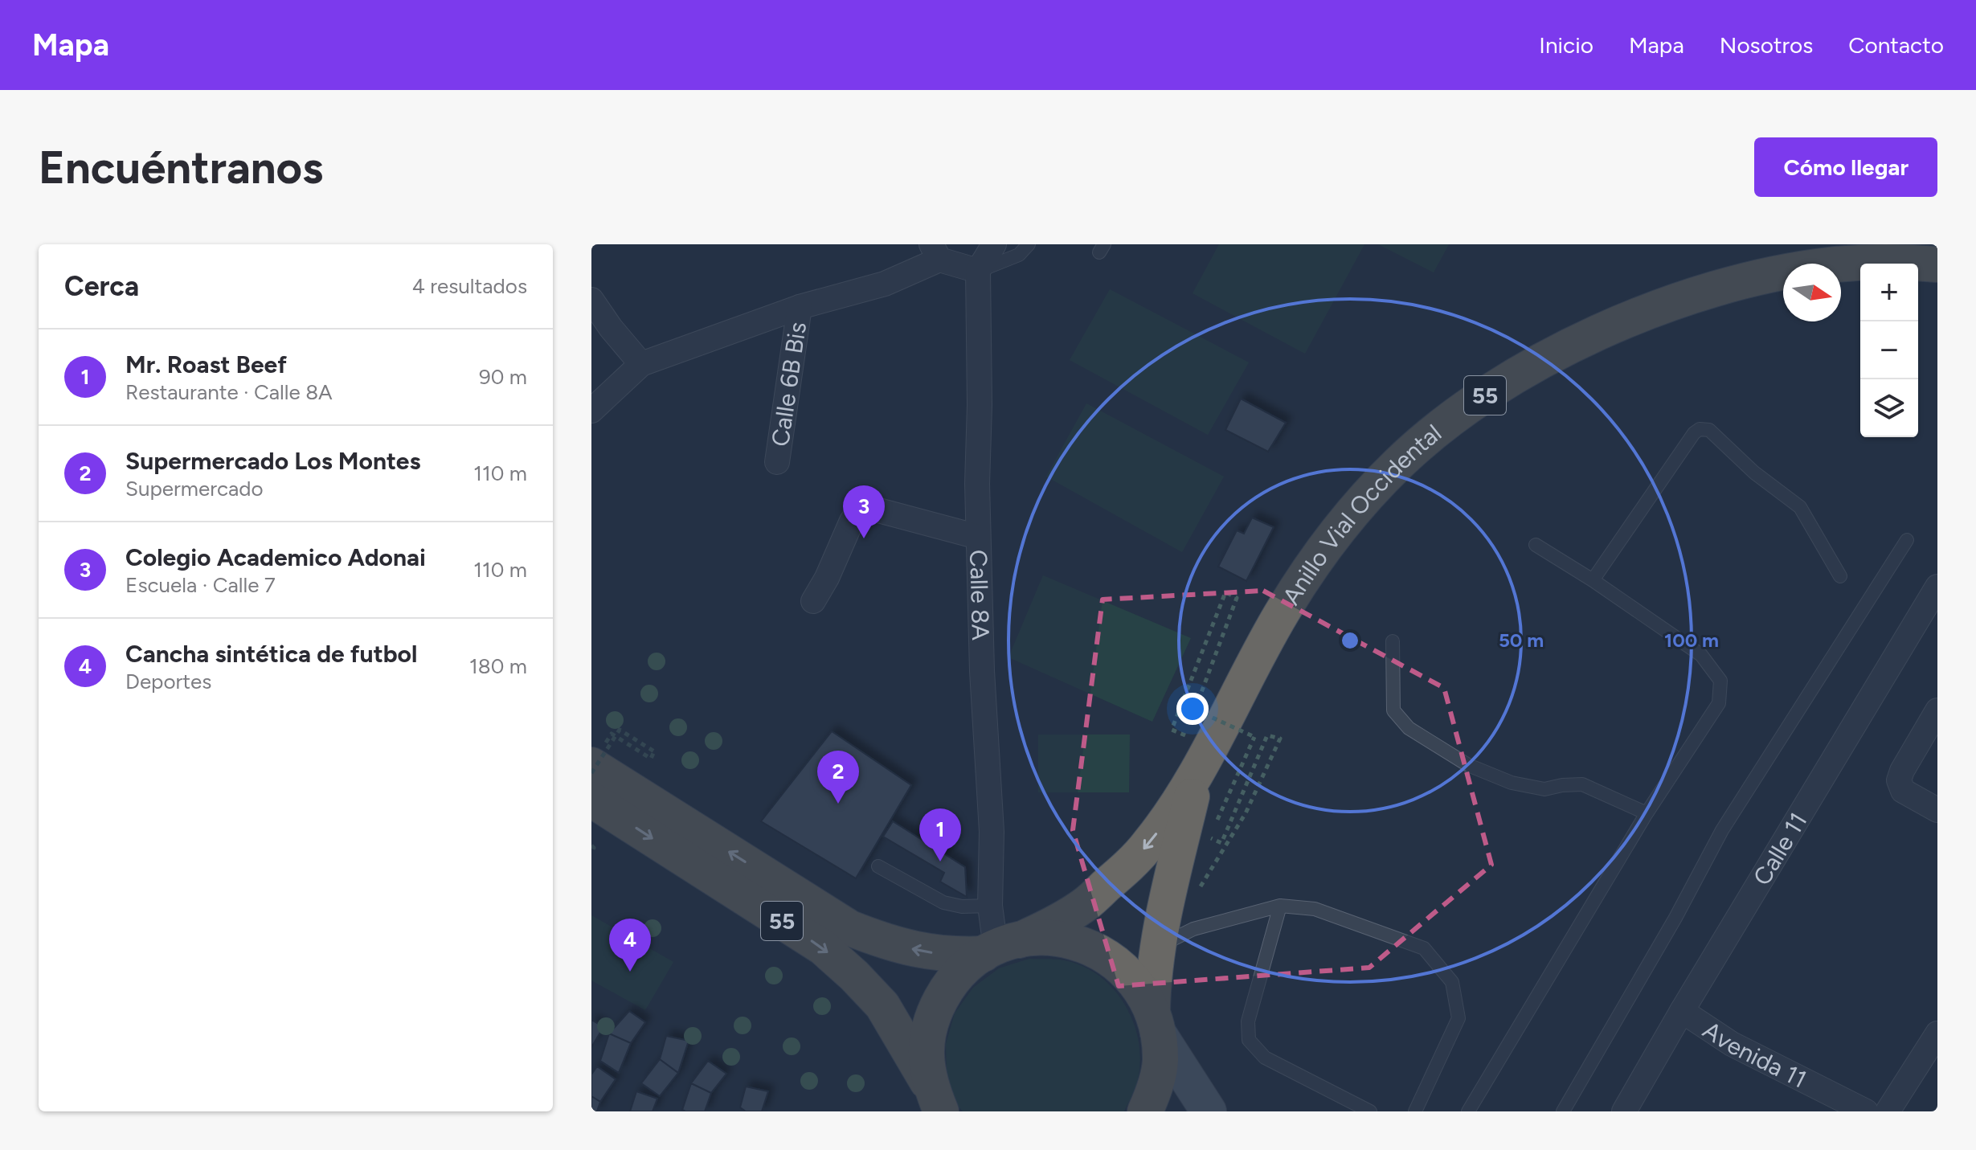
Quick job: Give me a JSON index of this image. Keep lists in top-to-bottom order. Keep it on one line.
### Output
{"streets":{"highway":["55","Anillo Vial Occidental"],"street":["Calle 6B Bis","Calle 8A","Calle 11","Avenida 11"]},"crossings":[["55","Anillo Vial Occidental"],["55","Calle 8A"],["Anillo Vial Occidental","Calle 8A"],["Calle 11","Avenida 11"]],"north":"right","page":{"header":"Mapa","nav":["Inicio","Mapa","Nosotros","Contacto"],"buttons":"Cómo llegar","title":"Encuéntranos","heading":["Cerca","4 resultados"],"map_buttons":["+","−"],"list":[{"mark":"1","name":"Mr. Roast Beef","note":"Restaurante · Calle 8A","value":"90 m"},{"mark":"2","name":"Supermercado Los Montes","note":"Supermercado","value":"110 m"},{"mark":"3","name":"Colegio Academico Adonai","note":"Escuela · Calle 7","value":"110 m"},{"mark":"4","name":"Cancha sintética de futbol","note":"Deportes","value":"180 m"}],"pins":["3","2","1","4"]},"rings":["50 m","100 m"]}
